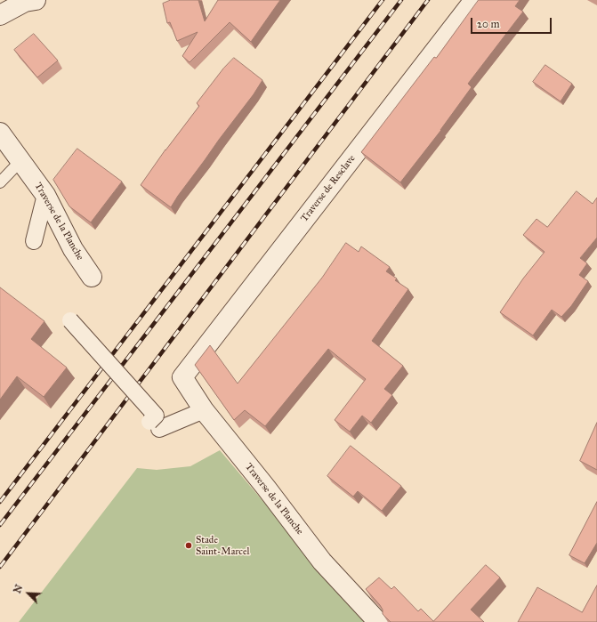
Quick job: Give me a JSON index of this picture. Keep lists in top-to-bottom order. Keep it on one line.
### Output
{"streets":{"street":["Traverse de Resclave","Traverse de la Planche"]},"crossings":[["Traverse de Resclave","Traverse de la Planche"]],"places":["Stade Saint-Marcel"],"scale_bar":"20 m","north":"top left"}
